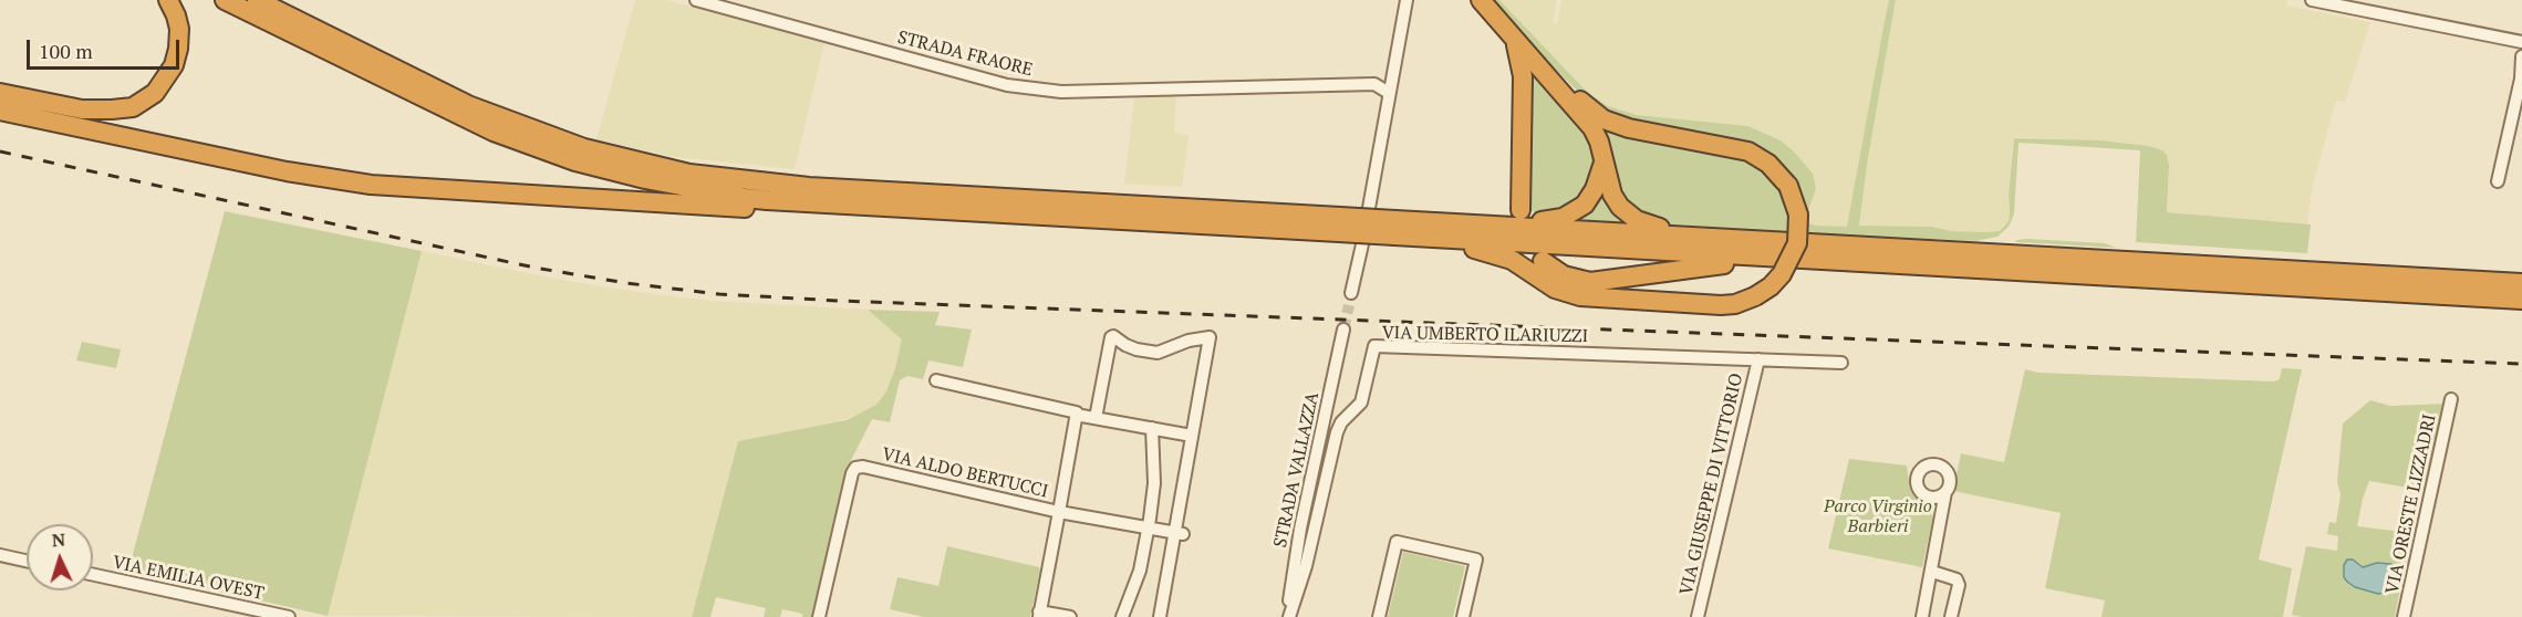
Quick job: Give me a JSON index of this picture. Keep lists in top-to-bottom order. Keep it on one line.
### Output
{"streets":{"street":["STRADA FRAORE","VIA UMBERTO ILARIUZZI","STRADA VALLAZZA","VIA ALDO BERTUCCI","VIA GIUSEPPE DI VITTORIO","VIA ORESTE LIZZADRI","VIA EMILIA OVEST"]},"crossings":[["VIA UMBERTO ILARIUZZI","STRADA VALLAZZA"],["VIA UMBERTO ILARIUZZI","VIA GIUSEPPE DI VITTORIO"]],"parks":["Parco Virginio Barbieri"],"scale_bar":"100 m","north":"top"}
